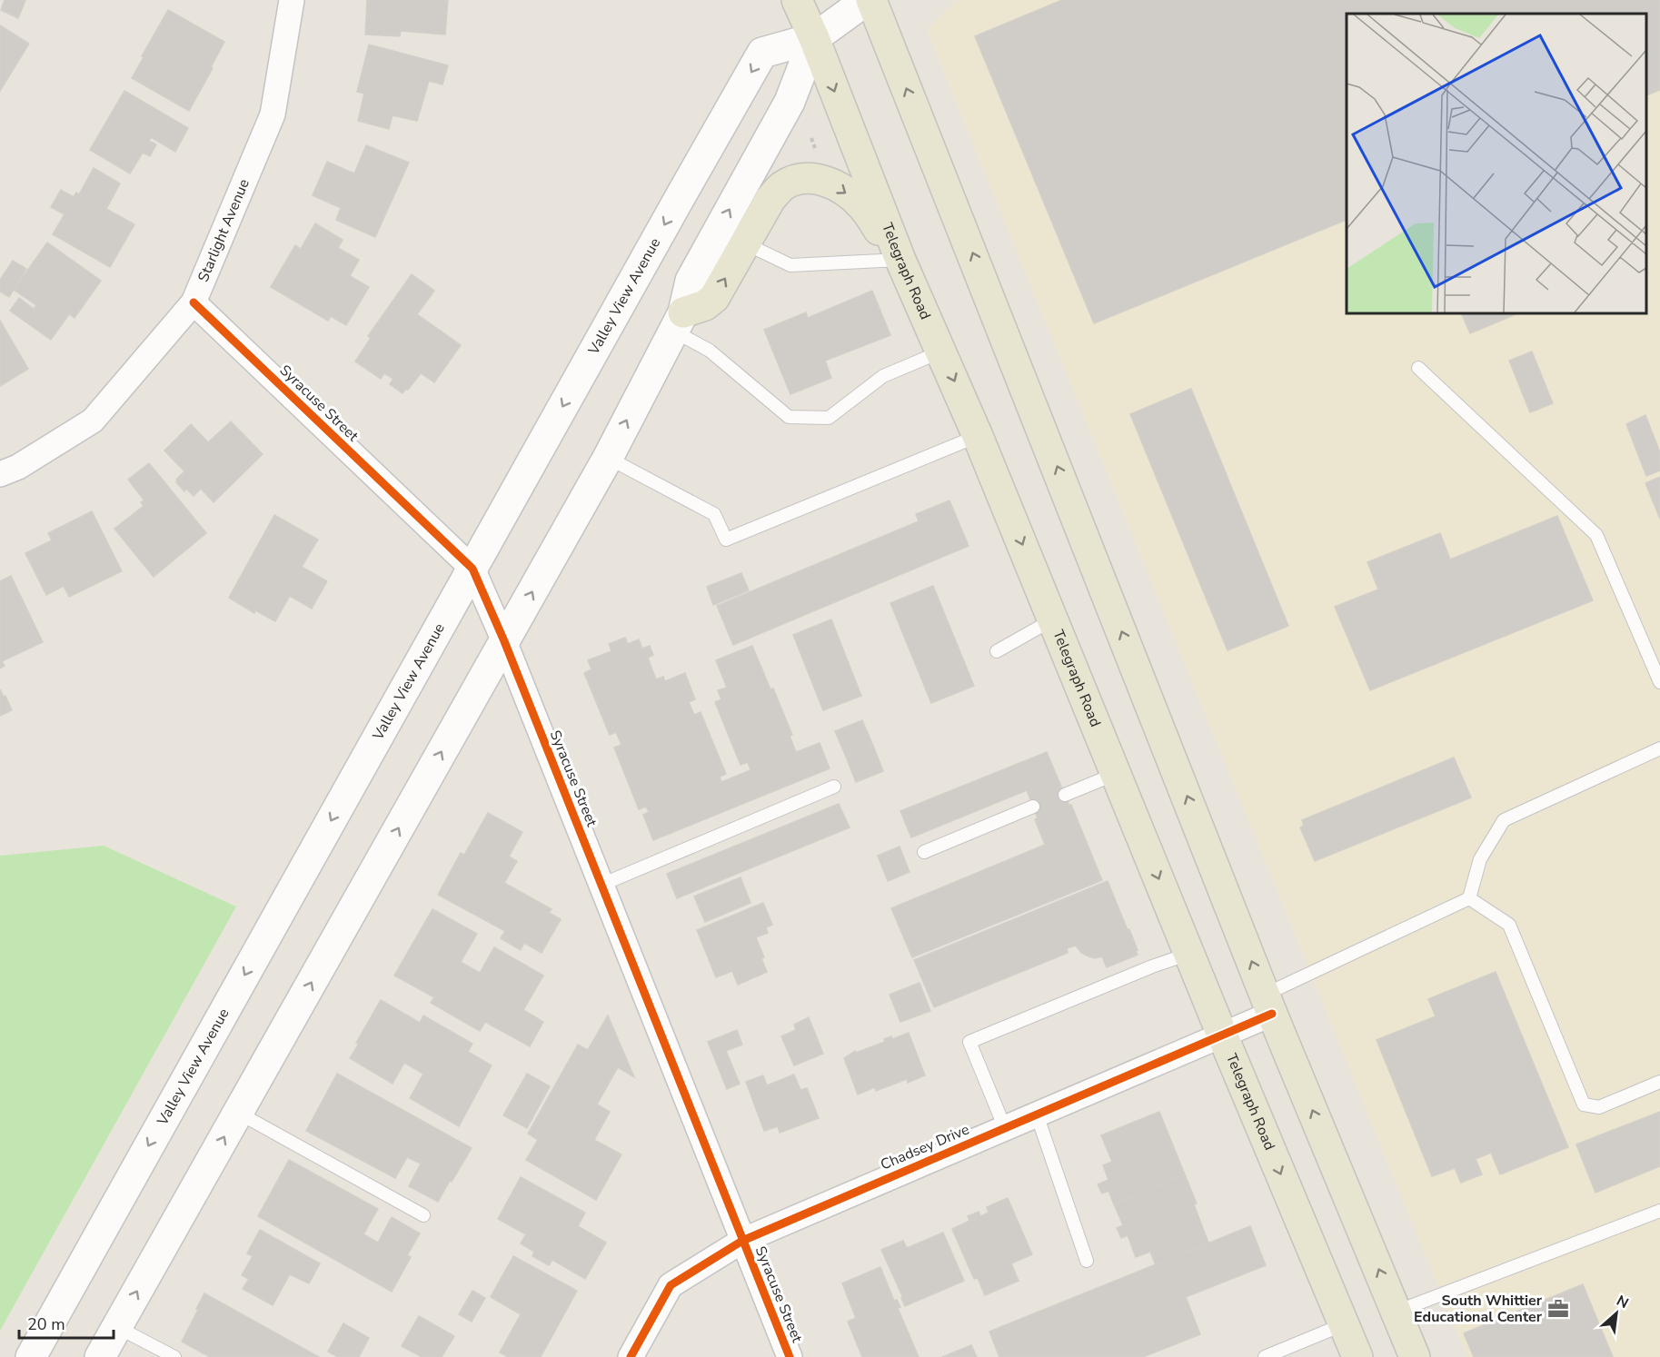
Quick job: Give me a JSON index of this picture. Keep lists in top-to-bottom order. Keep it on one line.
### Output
{"streets":{"main road":["Telegraph Road","Valley View Avenue"],"street":["Starlight Avenue","Syracuse Street","Chadsey Drive"]},"crossings":[["Starlight Avenue","Syracuse Street"],["Telegraph Road","Valley View Avenue"],["Telegraph Road","Chadsey Drive"],["Valley View Avenue","Syracuse Street"],["Syracuse Street","Chadsey Drive"]],"places":{"office":["South Whittier Educational Center"]},"scale_bar":"20 m","north":"top right"}
